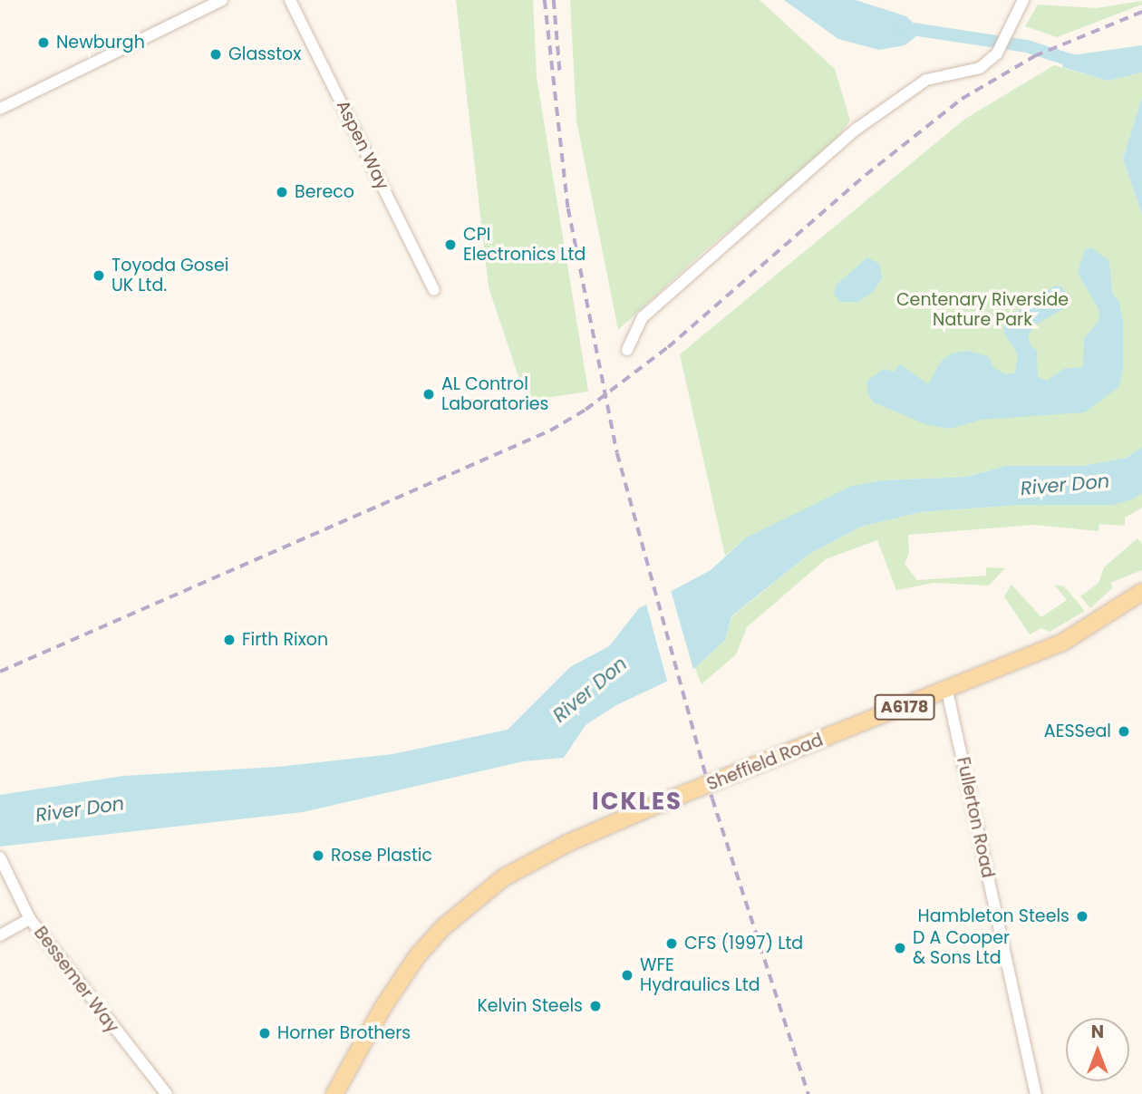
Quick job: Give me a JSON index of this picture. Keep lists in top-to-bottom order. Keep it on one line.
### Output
{"streets":{"main road":["A6178","Sheffield Road"],"street":["Aspen Way","Fullerton Road","Bessemer Way"]},"crossings":[["Sheffield Road","Fullerton Road"]],"districts":["ICKLES"],"water":["River Don"],"parks":["Centenary Riverside Nature Park"],"places":["Newburgh","Glasstox","Bereco","CPI Electronics Ltd","Toyoda Gosei UK Ltd.","AL Control Laboratories","Firth Rixon","AESSeal","Rose Plastic","Hambleton Steels","CFS (1997) Ltd","D A Cooper & Sons Ltd","WFE Hydraulics Ltd","Kelvin Steels","Horner Brothers"],"north":"top"}
